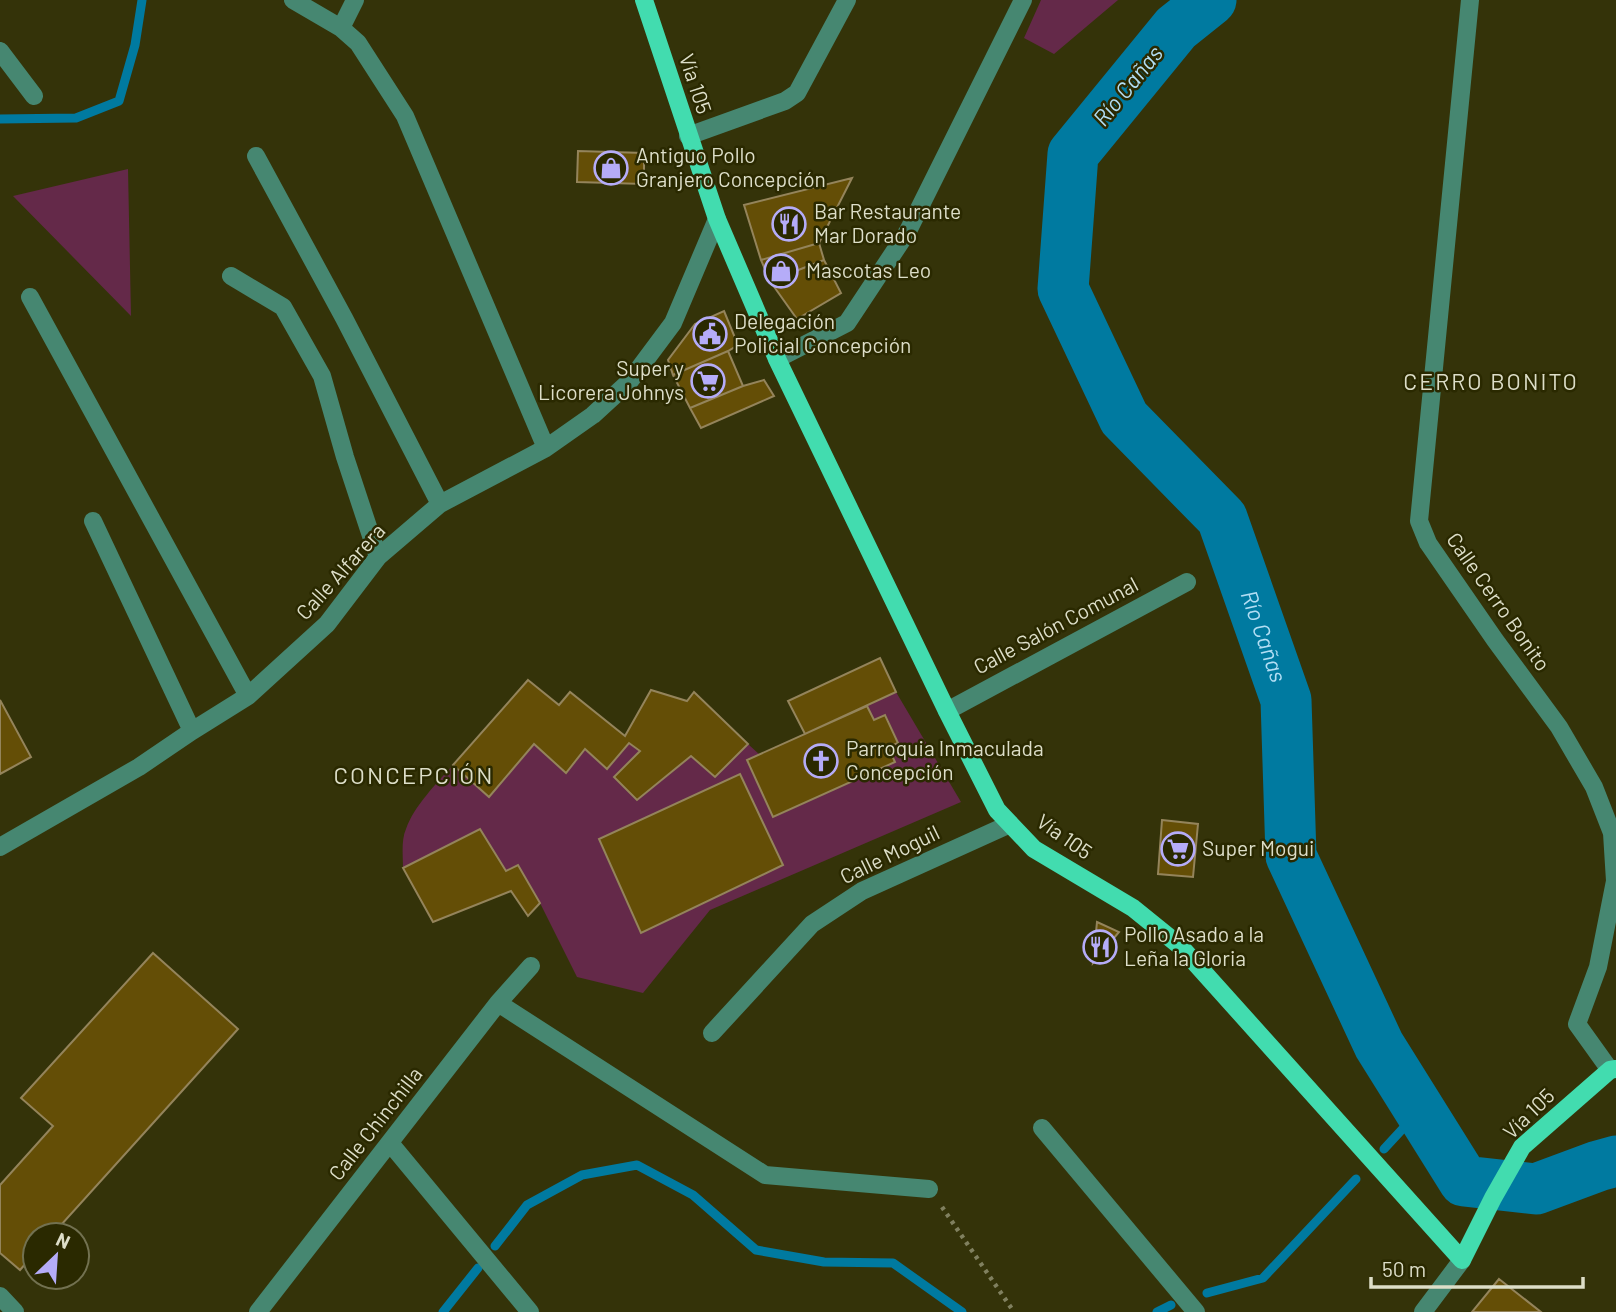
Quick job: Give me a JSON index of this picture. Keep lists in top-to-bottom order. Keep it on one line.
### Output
{"streets":{"main road":["Vía 105"],"street":["Calle Alfarera","Calle Cerro Bonito","Calle Salón Comunal","Calle Moguil","Calle Chinchilla"]},"crossings":[["Vía 105","Calle Alfarera"],["Vía 105","Calle Cerro Bonito"],["Vía 105","Calle Salón Comunal"],["Vía 105","Calle Moguil"]],"districts":["CERRO BONITO","CONCEPCIÓN"],"water":["Río Cañas"],"places":{"shop":["Antiguo Pollo Granjero Concepción","Mascotas Leo"],"restaurant":["Bar Restaurante Mar Dorado","Pollo Asado a la Leña la Gloria"],"public building":["Delegación Policial Concepción"],"supermarket":["Super y Licorera Johnys","Super Mogui"],"church":["Parroquia Inmaculada Concepción"]},"scale_bar":"50 m","north":"top right"}
